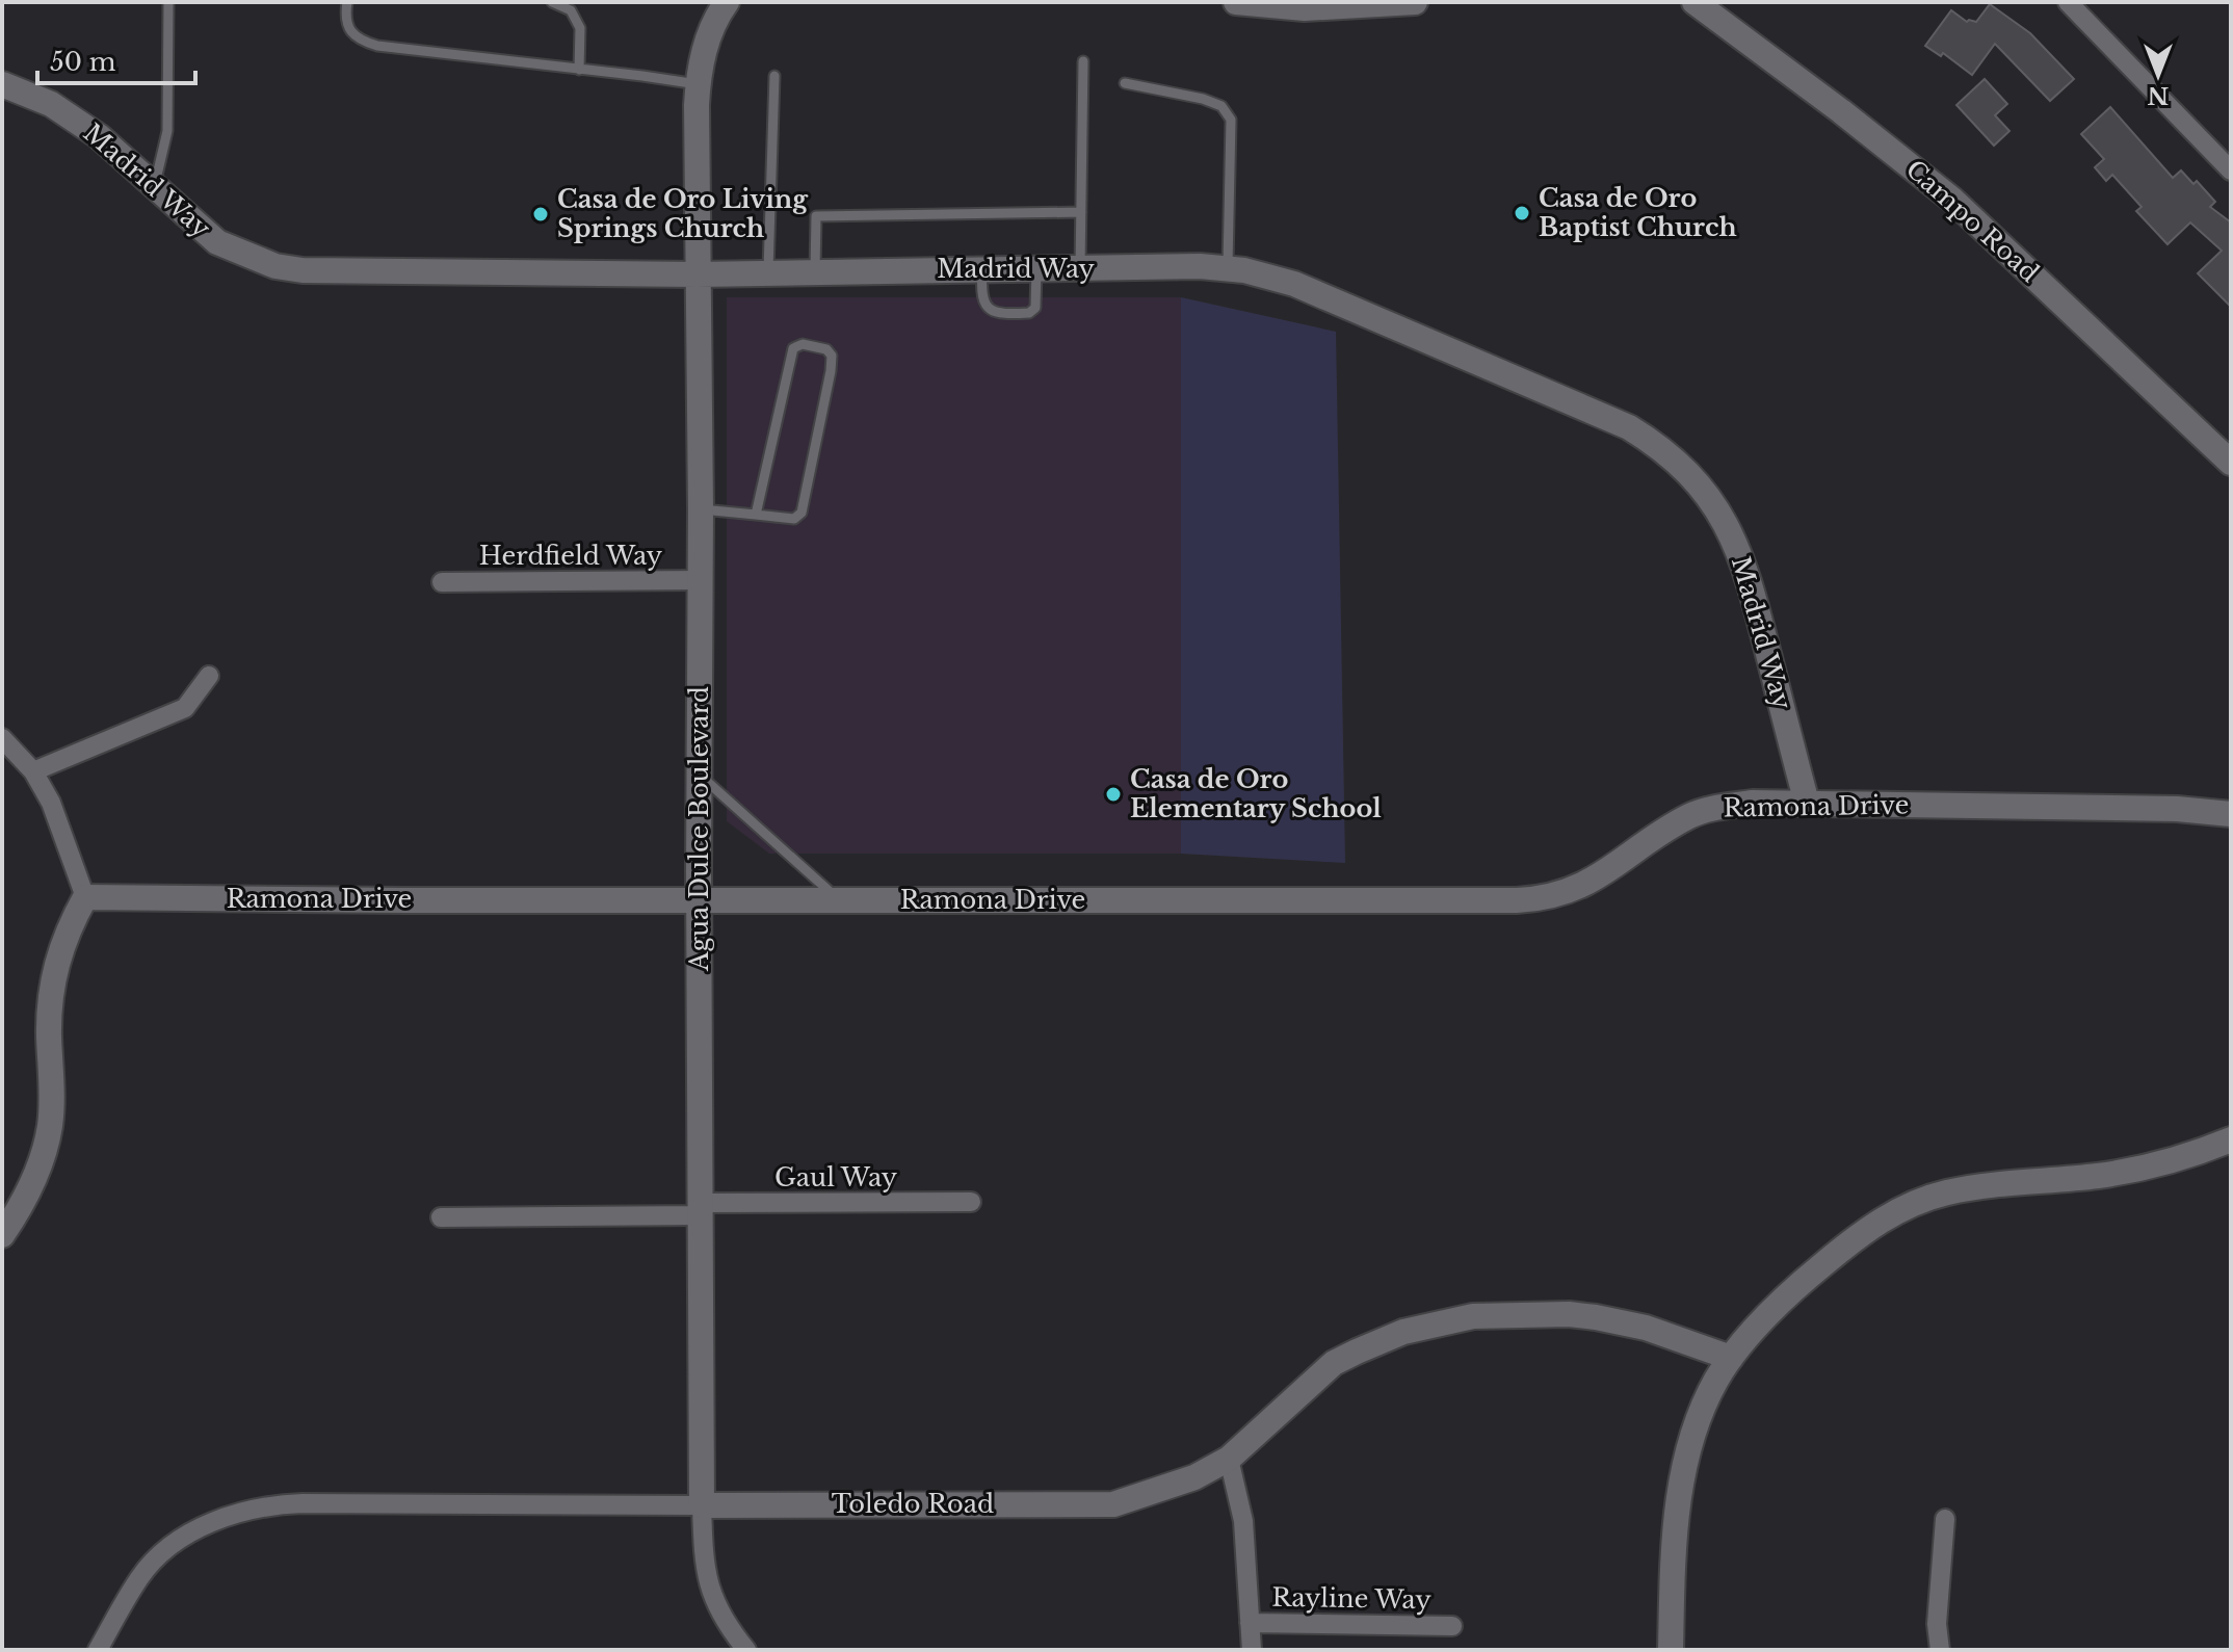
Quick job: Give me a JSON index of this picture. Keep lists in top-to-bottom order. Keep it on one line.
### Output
{"streets":{"street":["Madrid Way","Campo Road","Herdfield Way","Ramona Drive","Agua Dulce Boulevard","Gaul Way","Toledo Road","Rayline Way"]},"crossings":[["Madrid Way","Ramona Drive"],["Madrid Way","Agua Dulce Boulevard"],["Herdfield Way","Agua Dulce Boulevard"],["Ramona Drive","Agua Dulce Boulevard"],["Agua Dulce Boulevard","Gaul Way"],["Agua Dulce Boulevard","Toledo Road"]],"places":["Casa de Oro Baptist Church","Casa de Oro Living Springs Church","Casa de Oro Elementary School"],"scale_bar":"50 m","north":"bottom"}
